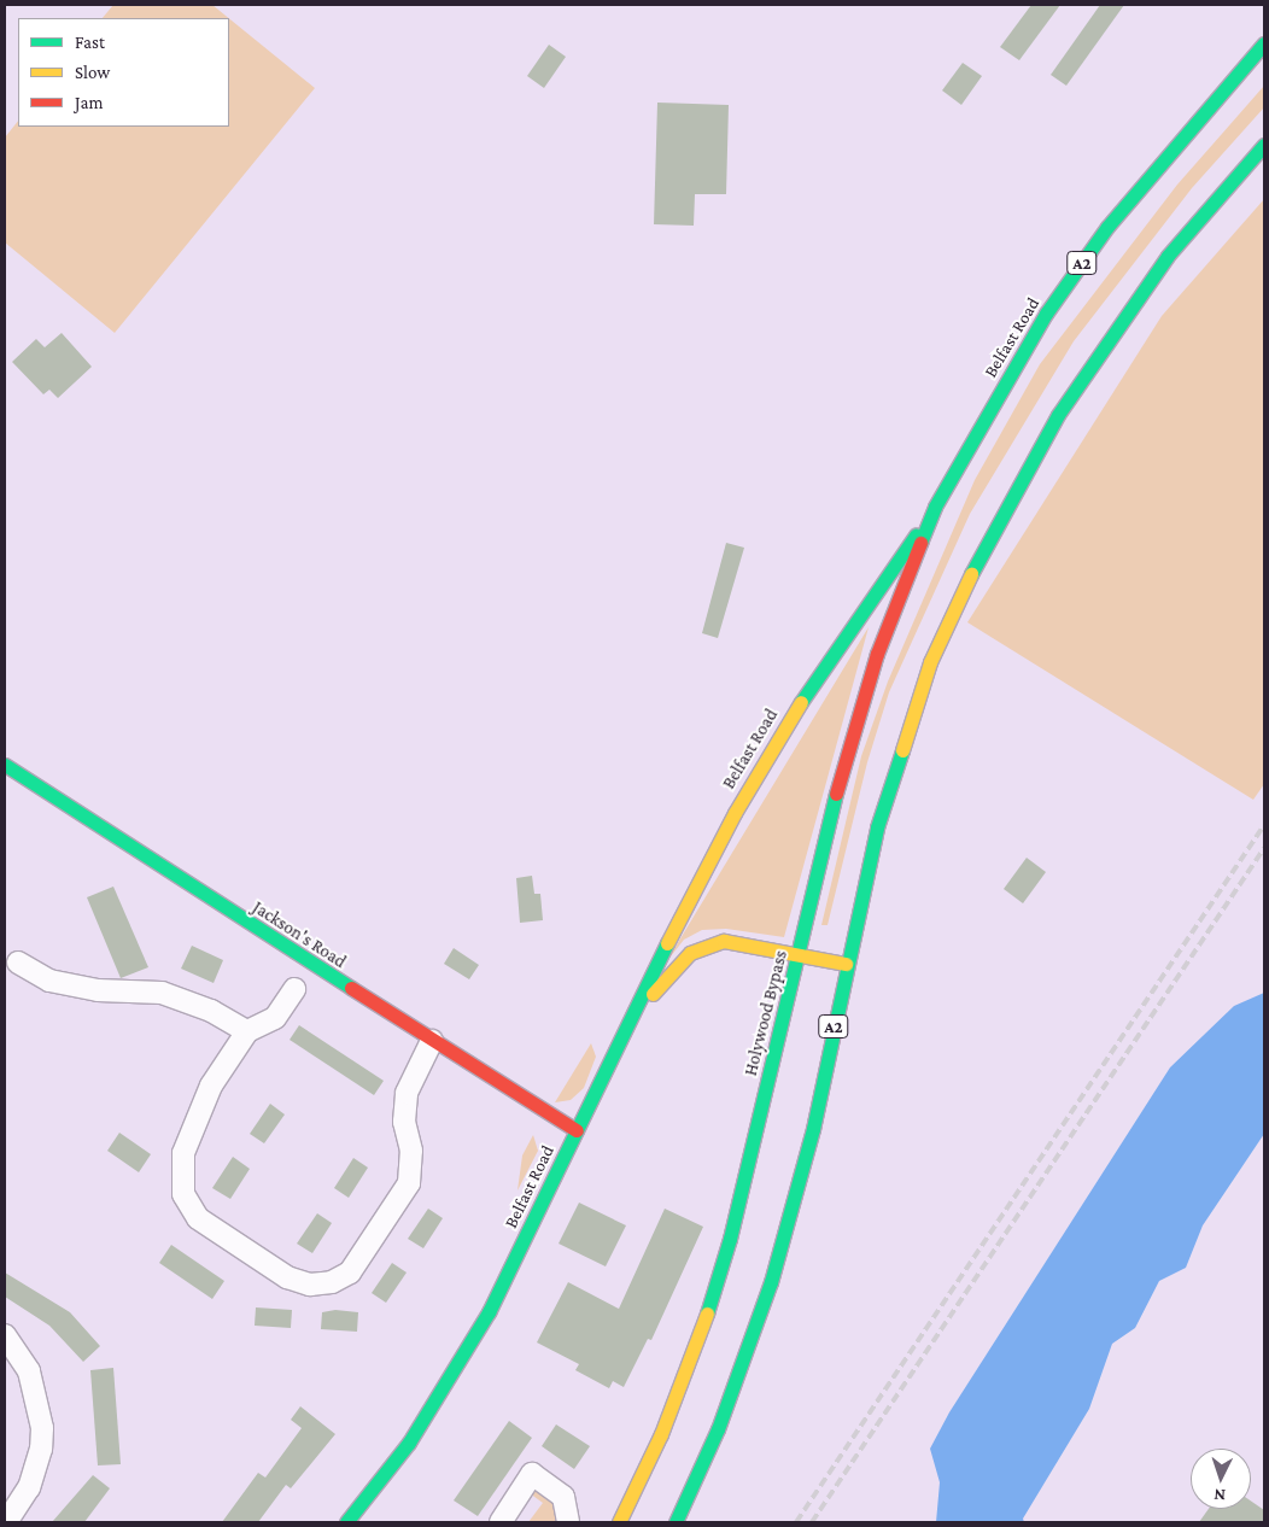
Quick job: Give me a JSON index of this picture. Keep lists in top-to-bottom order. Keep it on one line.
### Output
{"streets":{"main road":["A2","Belfast Road","Jackson's Road","Holywood Bypass"]},"crossings":[["Belfast Road","Jackson's Road"],["Belfast Road","Holywood Bypass"]],"legend":["Fast","Slow","Jam"],"north":"bottom"}
